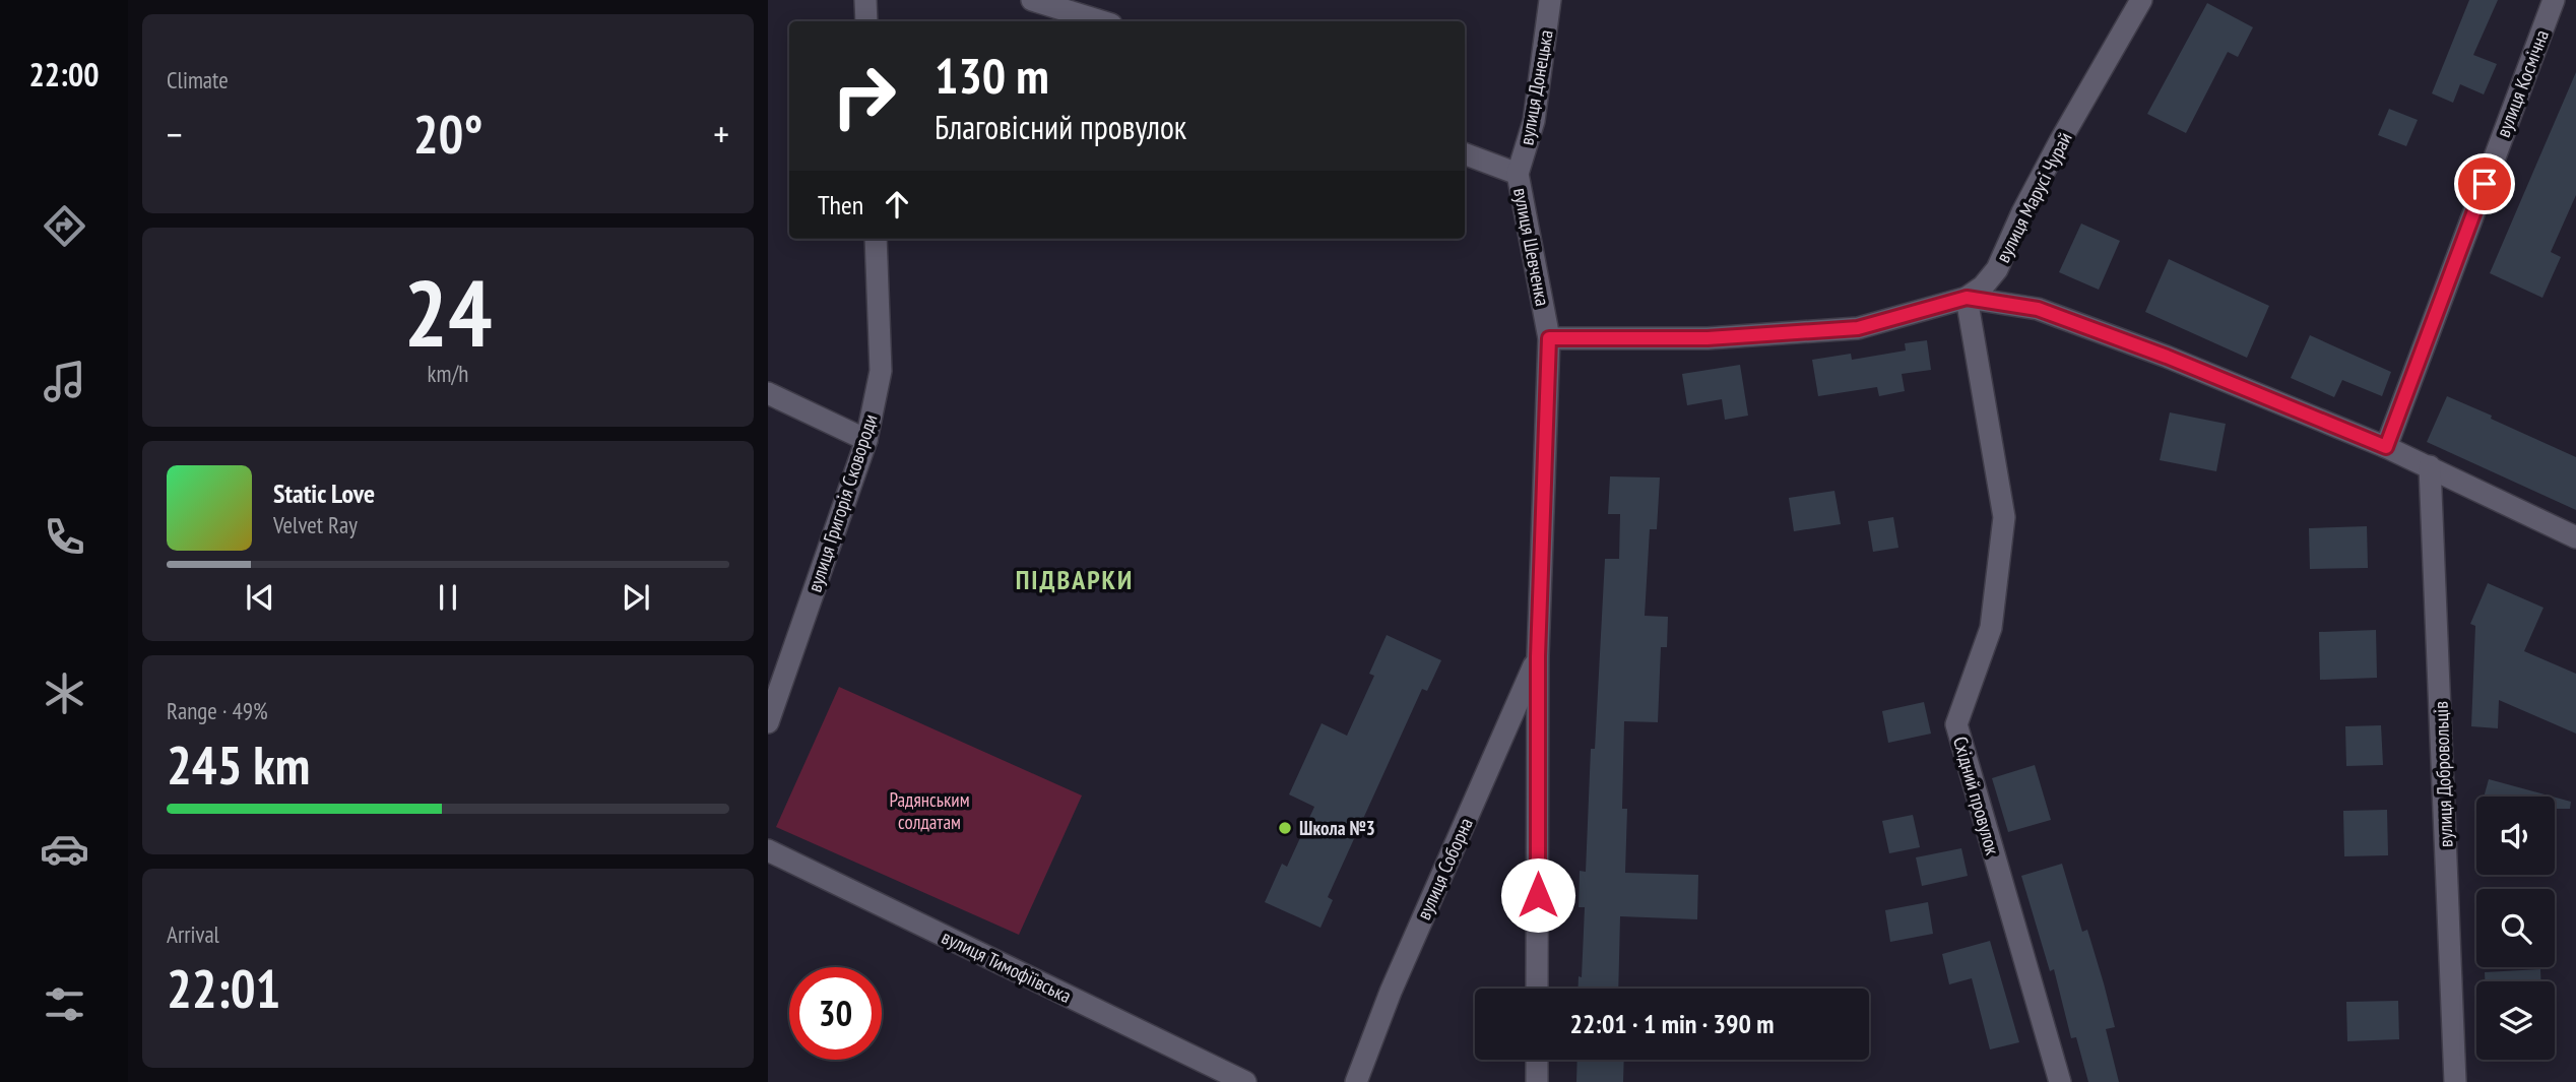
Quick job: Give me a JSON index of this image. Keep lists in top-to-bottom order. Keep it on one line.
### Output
{"streets":{"street":["вулиця Космічна","вулиця Донецька","вулиця Марусі Чурай","вулиця Шевченка","вулиця Григорія Сковороди","вулиця Добровольців","Східний провулок","вулиця Соборна","вулиця Тимофіївська"]},"crossings":[["вулиця Донецька","вулиця Шевченка"],["вулиця Марусі Чурай","Східний провулок"],["вулиця Шевченка","вулиця Соборна"]],"districts":["ПІДВАРКИ"],"parks":["Радянським солдатам"],"places":["Школа №3"],"page":{"tabs":"22:00","tile":["Climate",["24","km/h"],["Range · 49%","245 km"],["Arrival","22:01"]],"turn":["130 m","Благовісний провулок"],"heat":["−","20°","+"],"then":"Then","song":["Static Love","Velvet Ray"],"limit":"30","trip":"22:01 · 1 min · 390 m"}}
